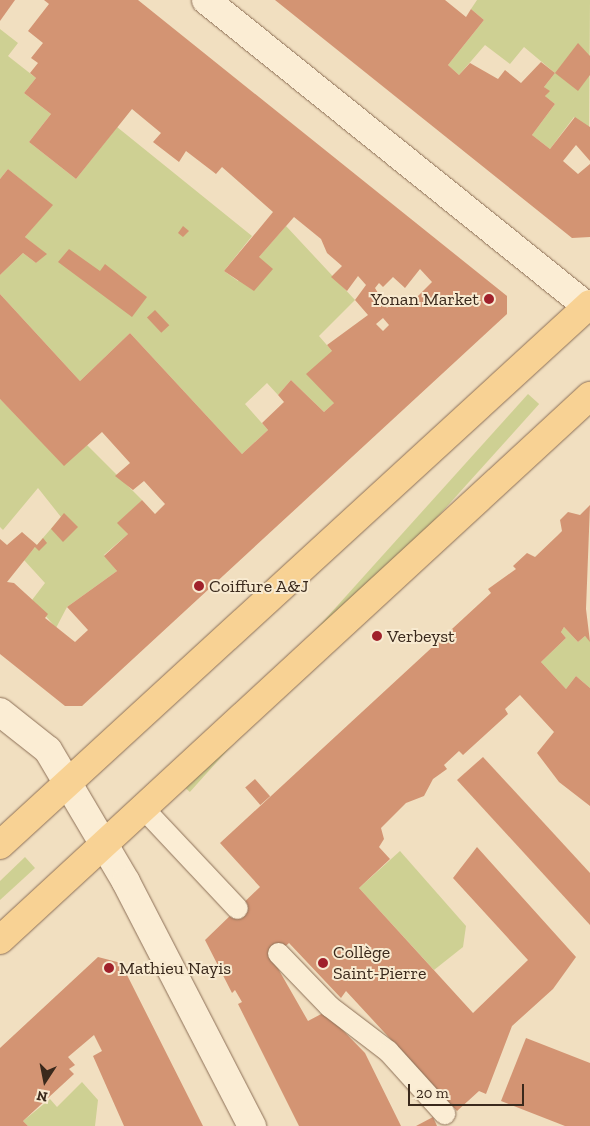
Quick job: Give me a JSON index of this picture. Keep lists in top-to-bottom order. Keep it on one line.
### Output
{"places":["Yonan Market","Coiffure A&J","Verbeyst","Collège Saint-Pierre","Mathieu Nayis"],"scale_bar":"20 m","north":"bottom"}
